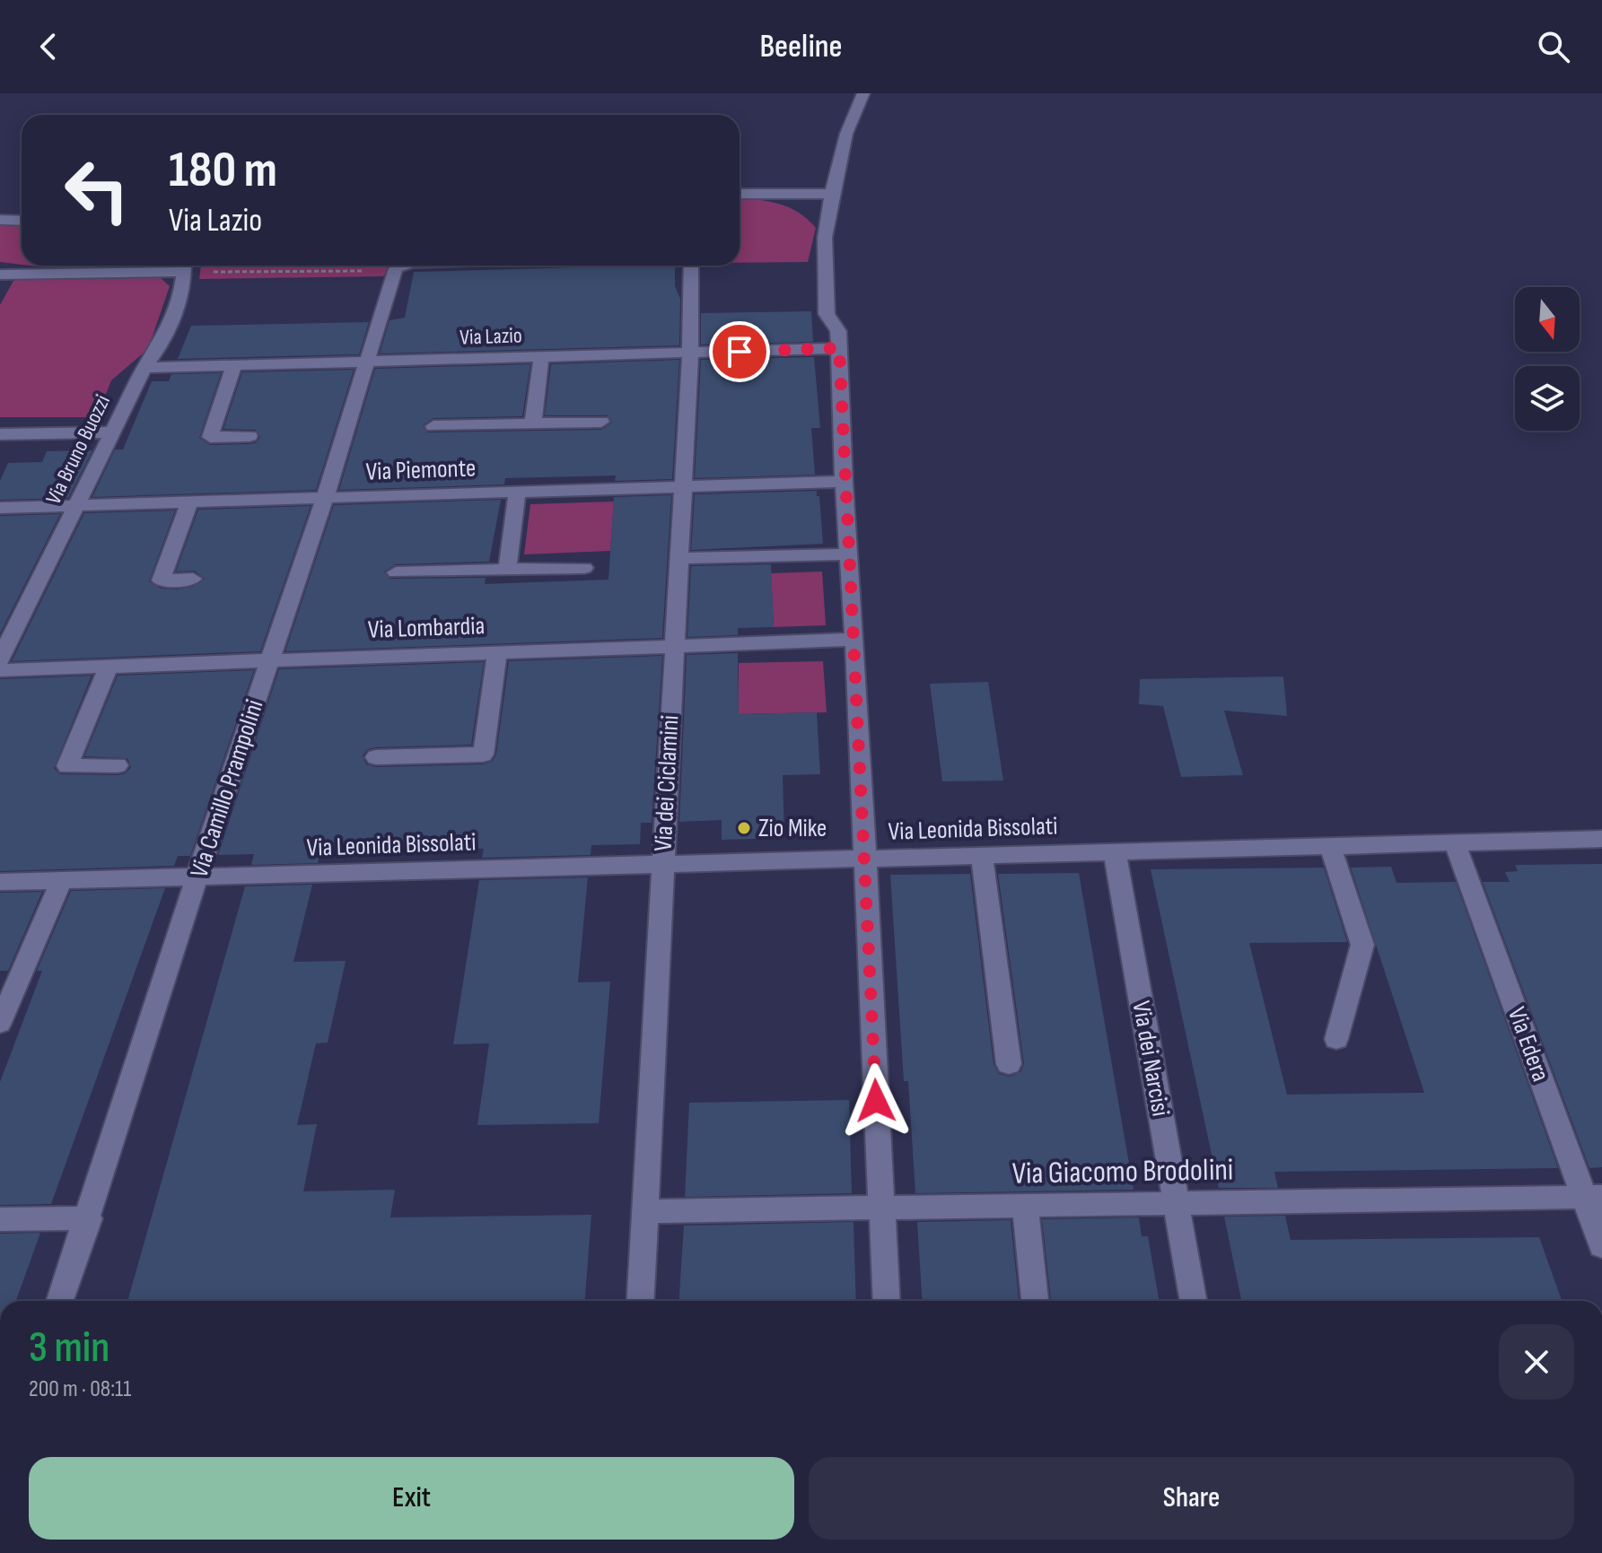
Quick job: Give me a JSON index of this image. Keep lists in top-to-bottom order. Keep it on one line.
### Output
{"streets":{"street":["Via Lazio","Via Bruno Buozzi","Via Piemonte","Via Lombardia","Via dei Ciclamini","Via Camillo Prampolini","Via Leonida Bissolati","Via Edera","Via dei Narcisi","Via Giacomo Brodolini"]},"crossings":[["Via Lazio","Via Bruno Buozzi"],["Via Lazio","Via dei Ciclamini"],["Via Lazio","Via Camillo Prampolini"],["Via Bruno Buozzi","Via Piemonte"],["Via Piemonte","Via dei Ciclamini"],["Via Piemonte","Via Camillo Prampolini"],["Via Lombardia","Via dei Ciclamini"],["Via Lombardia","Via Camillo Prampolini"],["Via dei Ciclamini","Via Leonida Bissolati"],["Via dei Ciclamini","Via Giacomo Brodolini"],["Via Camillo Prampolini","Via Leonida Bissolati"],["Via Leonida Bissolati","Via Edera"],["Via Leonida Bissolati","Via dei Narcisi"],["Via Edera","Via Giacomo Brodolini"],["Via dei Narcisi","Via Giacomo Brodolini"]],"places":["Zio Mike"],"north":"bottom","page":{"header":"Beeline","turn":["180 m","Via Lazio"],"heading":["3 min","200 m · 08:11"],"buttons":["Exit","Share"]}}
